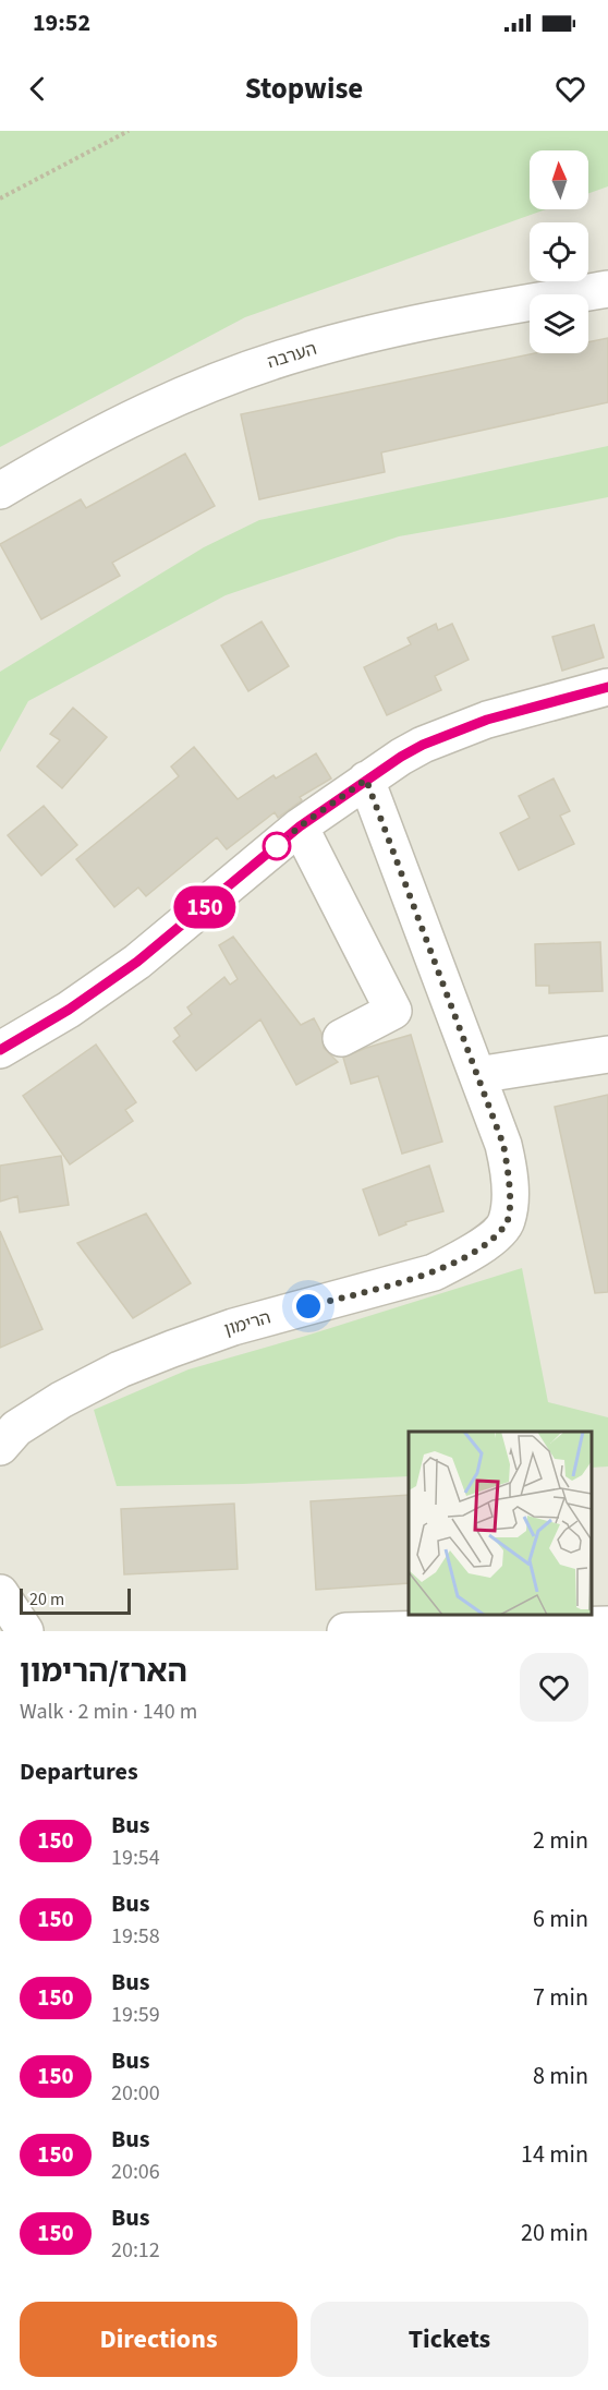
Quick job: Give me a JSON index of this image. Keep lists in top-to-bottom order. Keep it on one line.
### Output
{"streets":{"street":["הערבה","הרימון"]},"lines":["bus line 150"],"scale_bar":"20 m","north":"top","page":{"status":"19:52","header":"Stopwise","on_map":"150","scale":"20 m","heading":[["הארז/הרימון","Walk · 2 min · 140 m"],"Departures"],"list":[{"mark":"150","name":"Bus","note":"19:54","value":"2 min"},{"mark":"150","name":"Bus","note":"19:58","value":"6 min"},{"mark":"150","name":"Bus","note":"19:59","value":"7 min"},{"mark":"150","name":"Bus","note":"20:00","value":"8 min"},{"mark":"150","name":"Bus","note":"20:06","value":"14 min"},{"mark":"150","name":"Bus","note":"20:12","value":"20 min"}],"buttons":["Directions","Tickets"]}}
